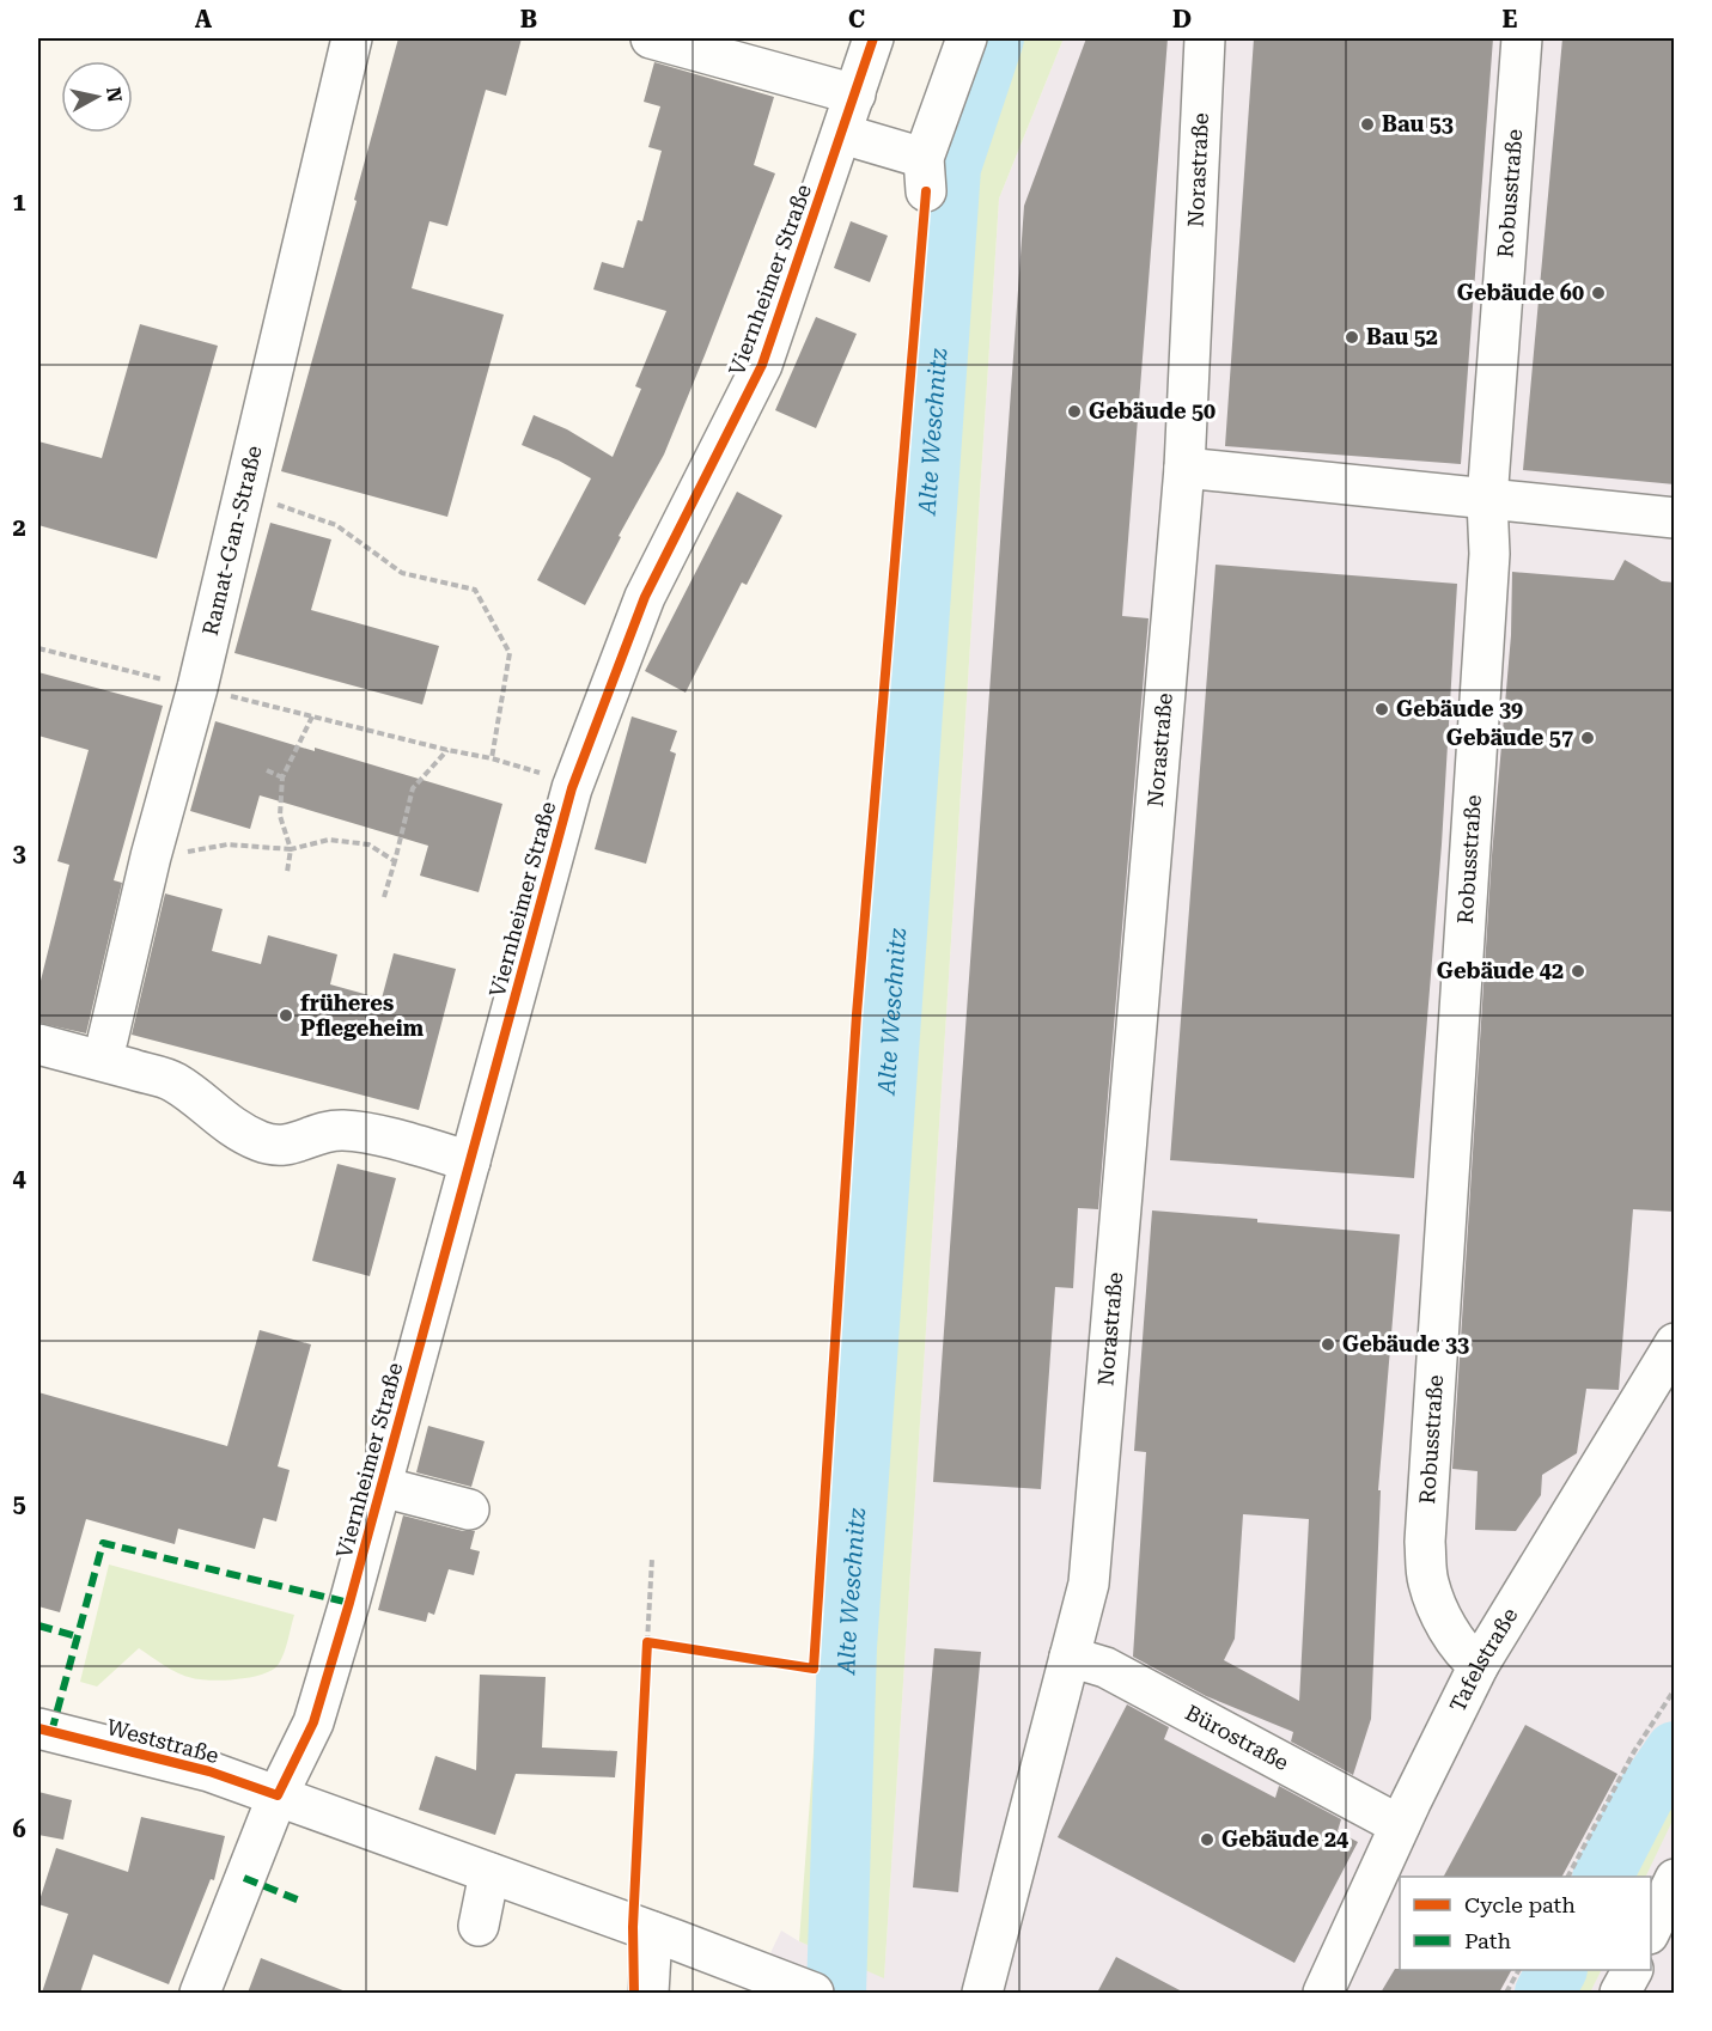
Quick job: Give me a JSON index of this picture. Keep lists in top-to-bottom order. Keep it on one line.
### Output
{"streets":{"street":["Norastraße","Robusstraße","Viernheimer Straße","Ramat-Gan-Straße","Tafelstraße","Bürostraße","Weststraße"]},"crossings":[["Norastraße","Bürostraße"],["Robusstraße","Tafelstraße"],["Viernheimer Straße","Weststraße"],["Tafelstraße","Bürostraße"]],"water":["Alte Weschnitz"],"places":["Bau 53","Gebäude 60","Bau 52","Gebäude 50","Gebäude 39","Gebäude 57","Gebäude 42","früheres Pflegeheim","Gebäude 33","Gebäude 24"],"legend":["Cycle path","Path"],"north":"right","grid":{"columns":["A","B","C","D","E"],"rows":["1","2","3","4","5","6"]}}
